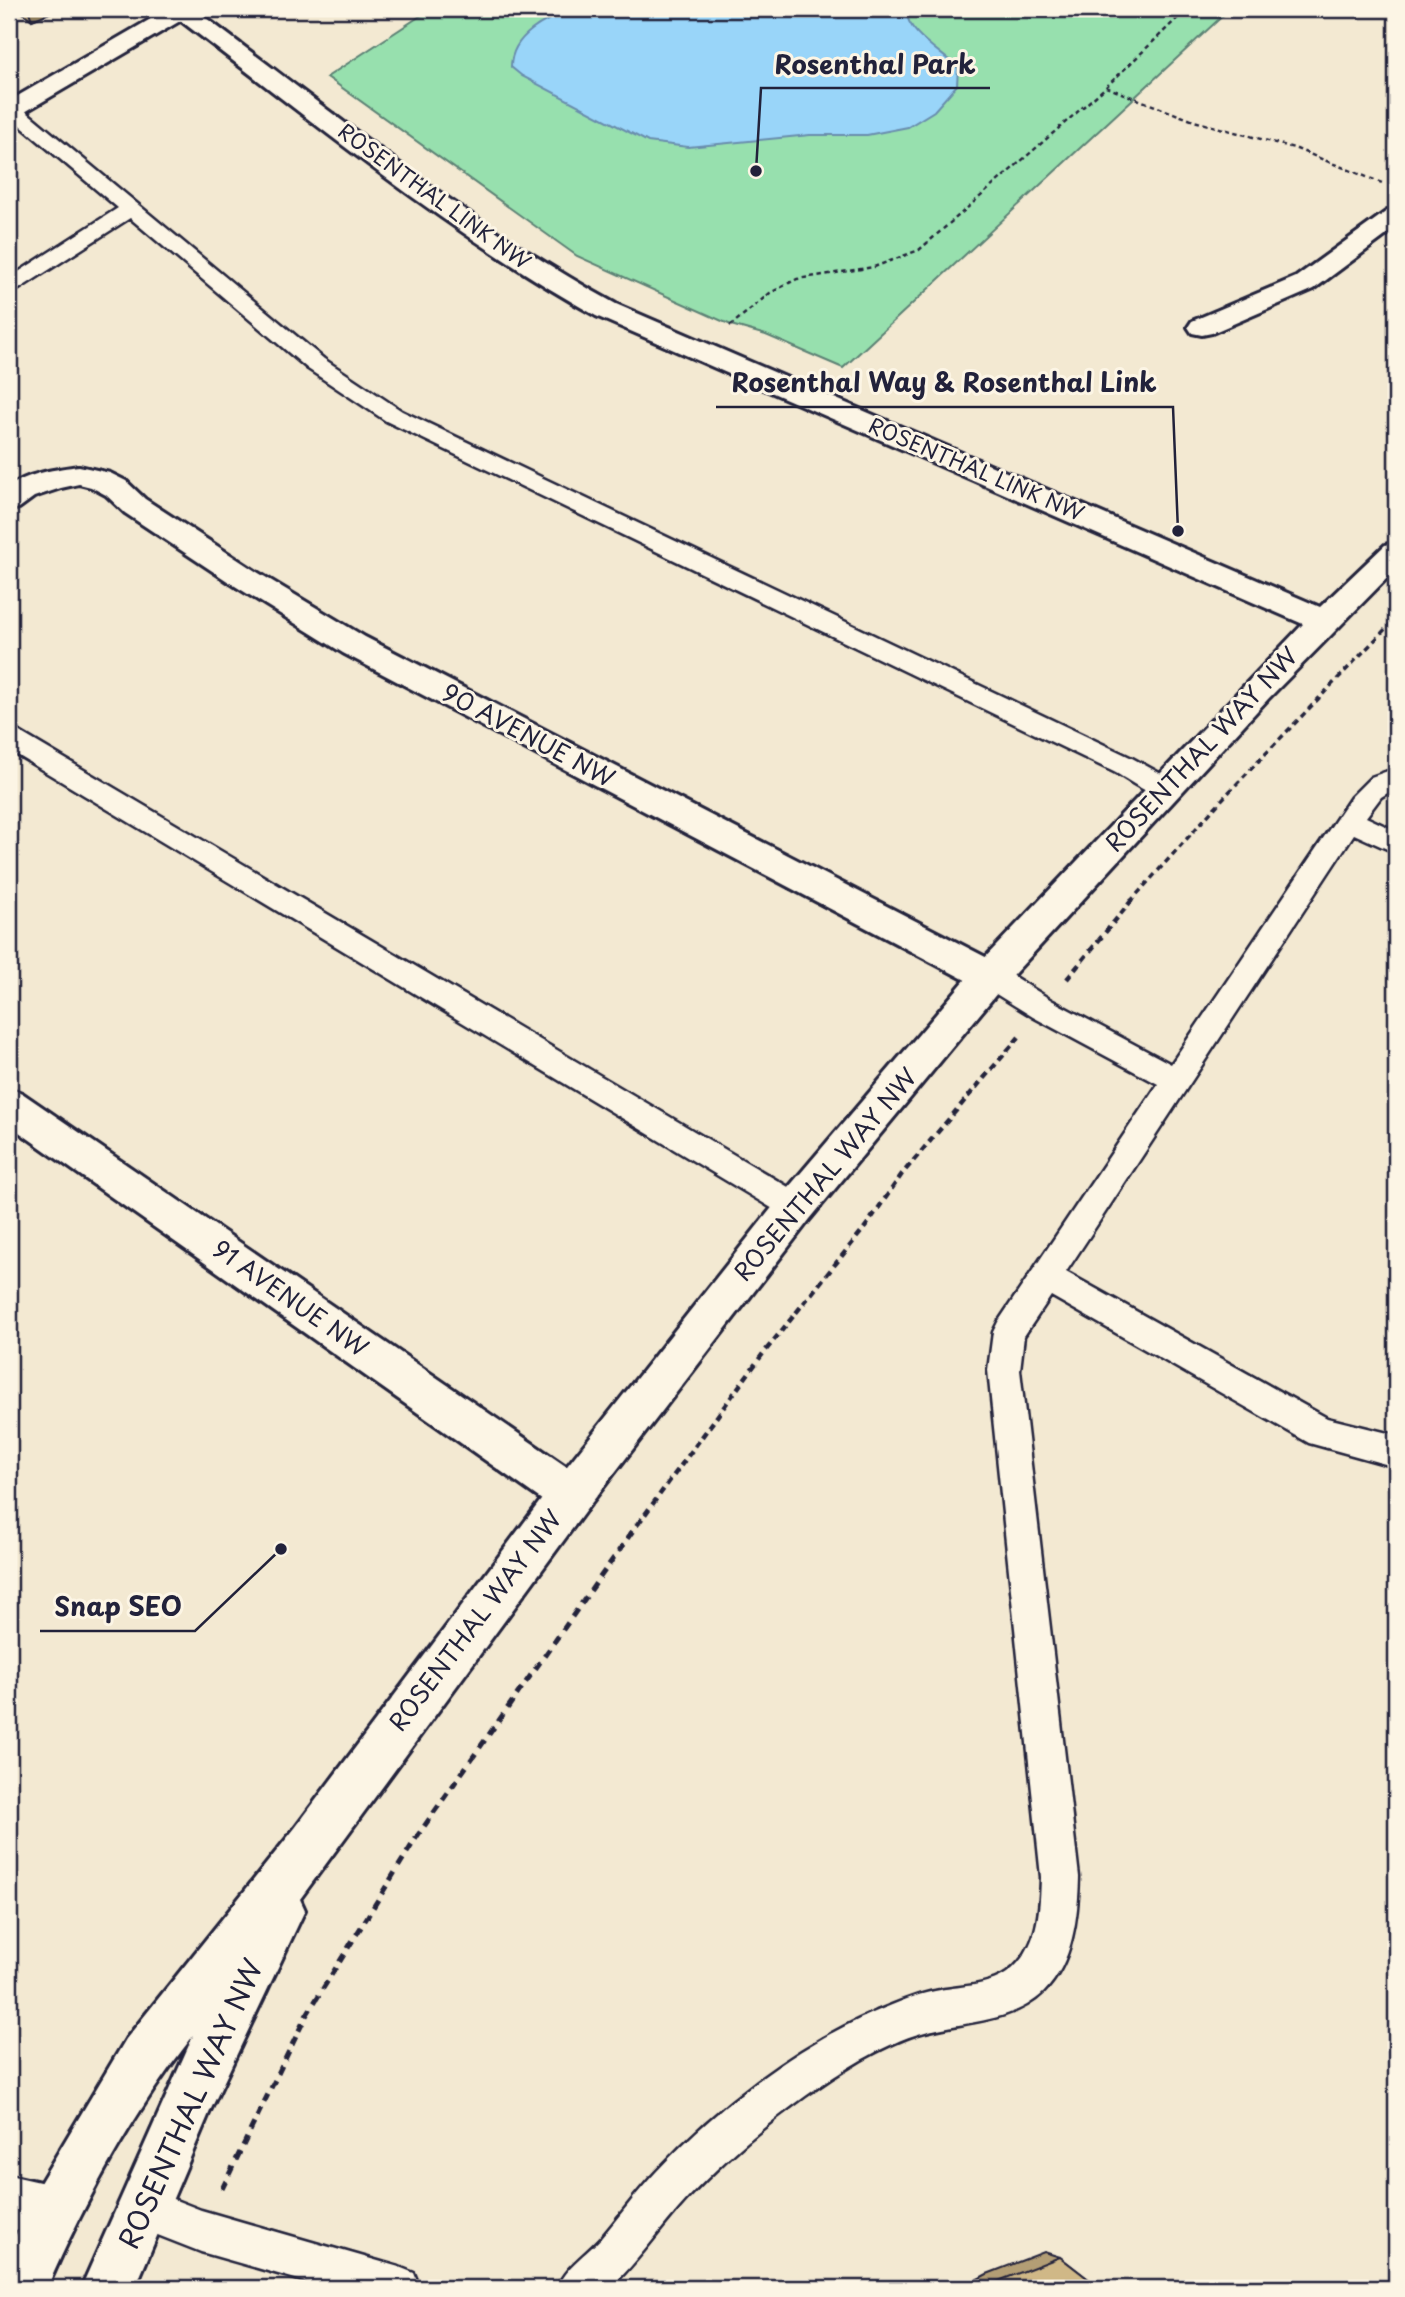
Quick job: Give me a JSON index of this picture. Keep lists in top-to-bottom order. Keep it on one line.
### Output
{"streets":{"street":["ROSENTHAL LINK NW","90 AVENUE NW","ROSENTHAL WAY NW","91 AVENUE NW"]},"crossings":[["ROSENTHAL LINK NW","ROSENTHAL WAY NW"],["90 AVENUE NW","ROSENTHAL WAY NW"],["ROSENTHAL WAY NW","91 AVENUE NW"]],"places":["Rosenthal Park","Rosenthal Way & Rosenthal Link","Snap SEO"]}
